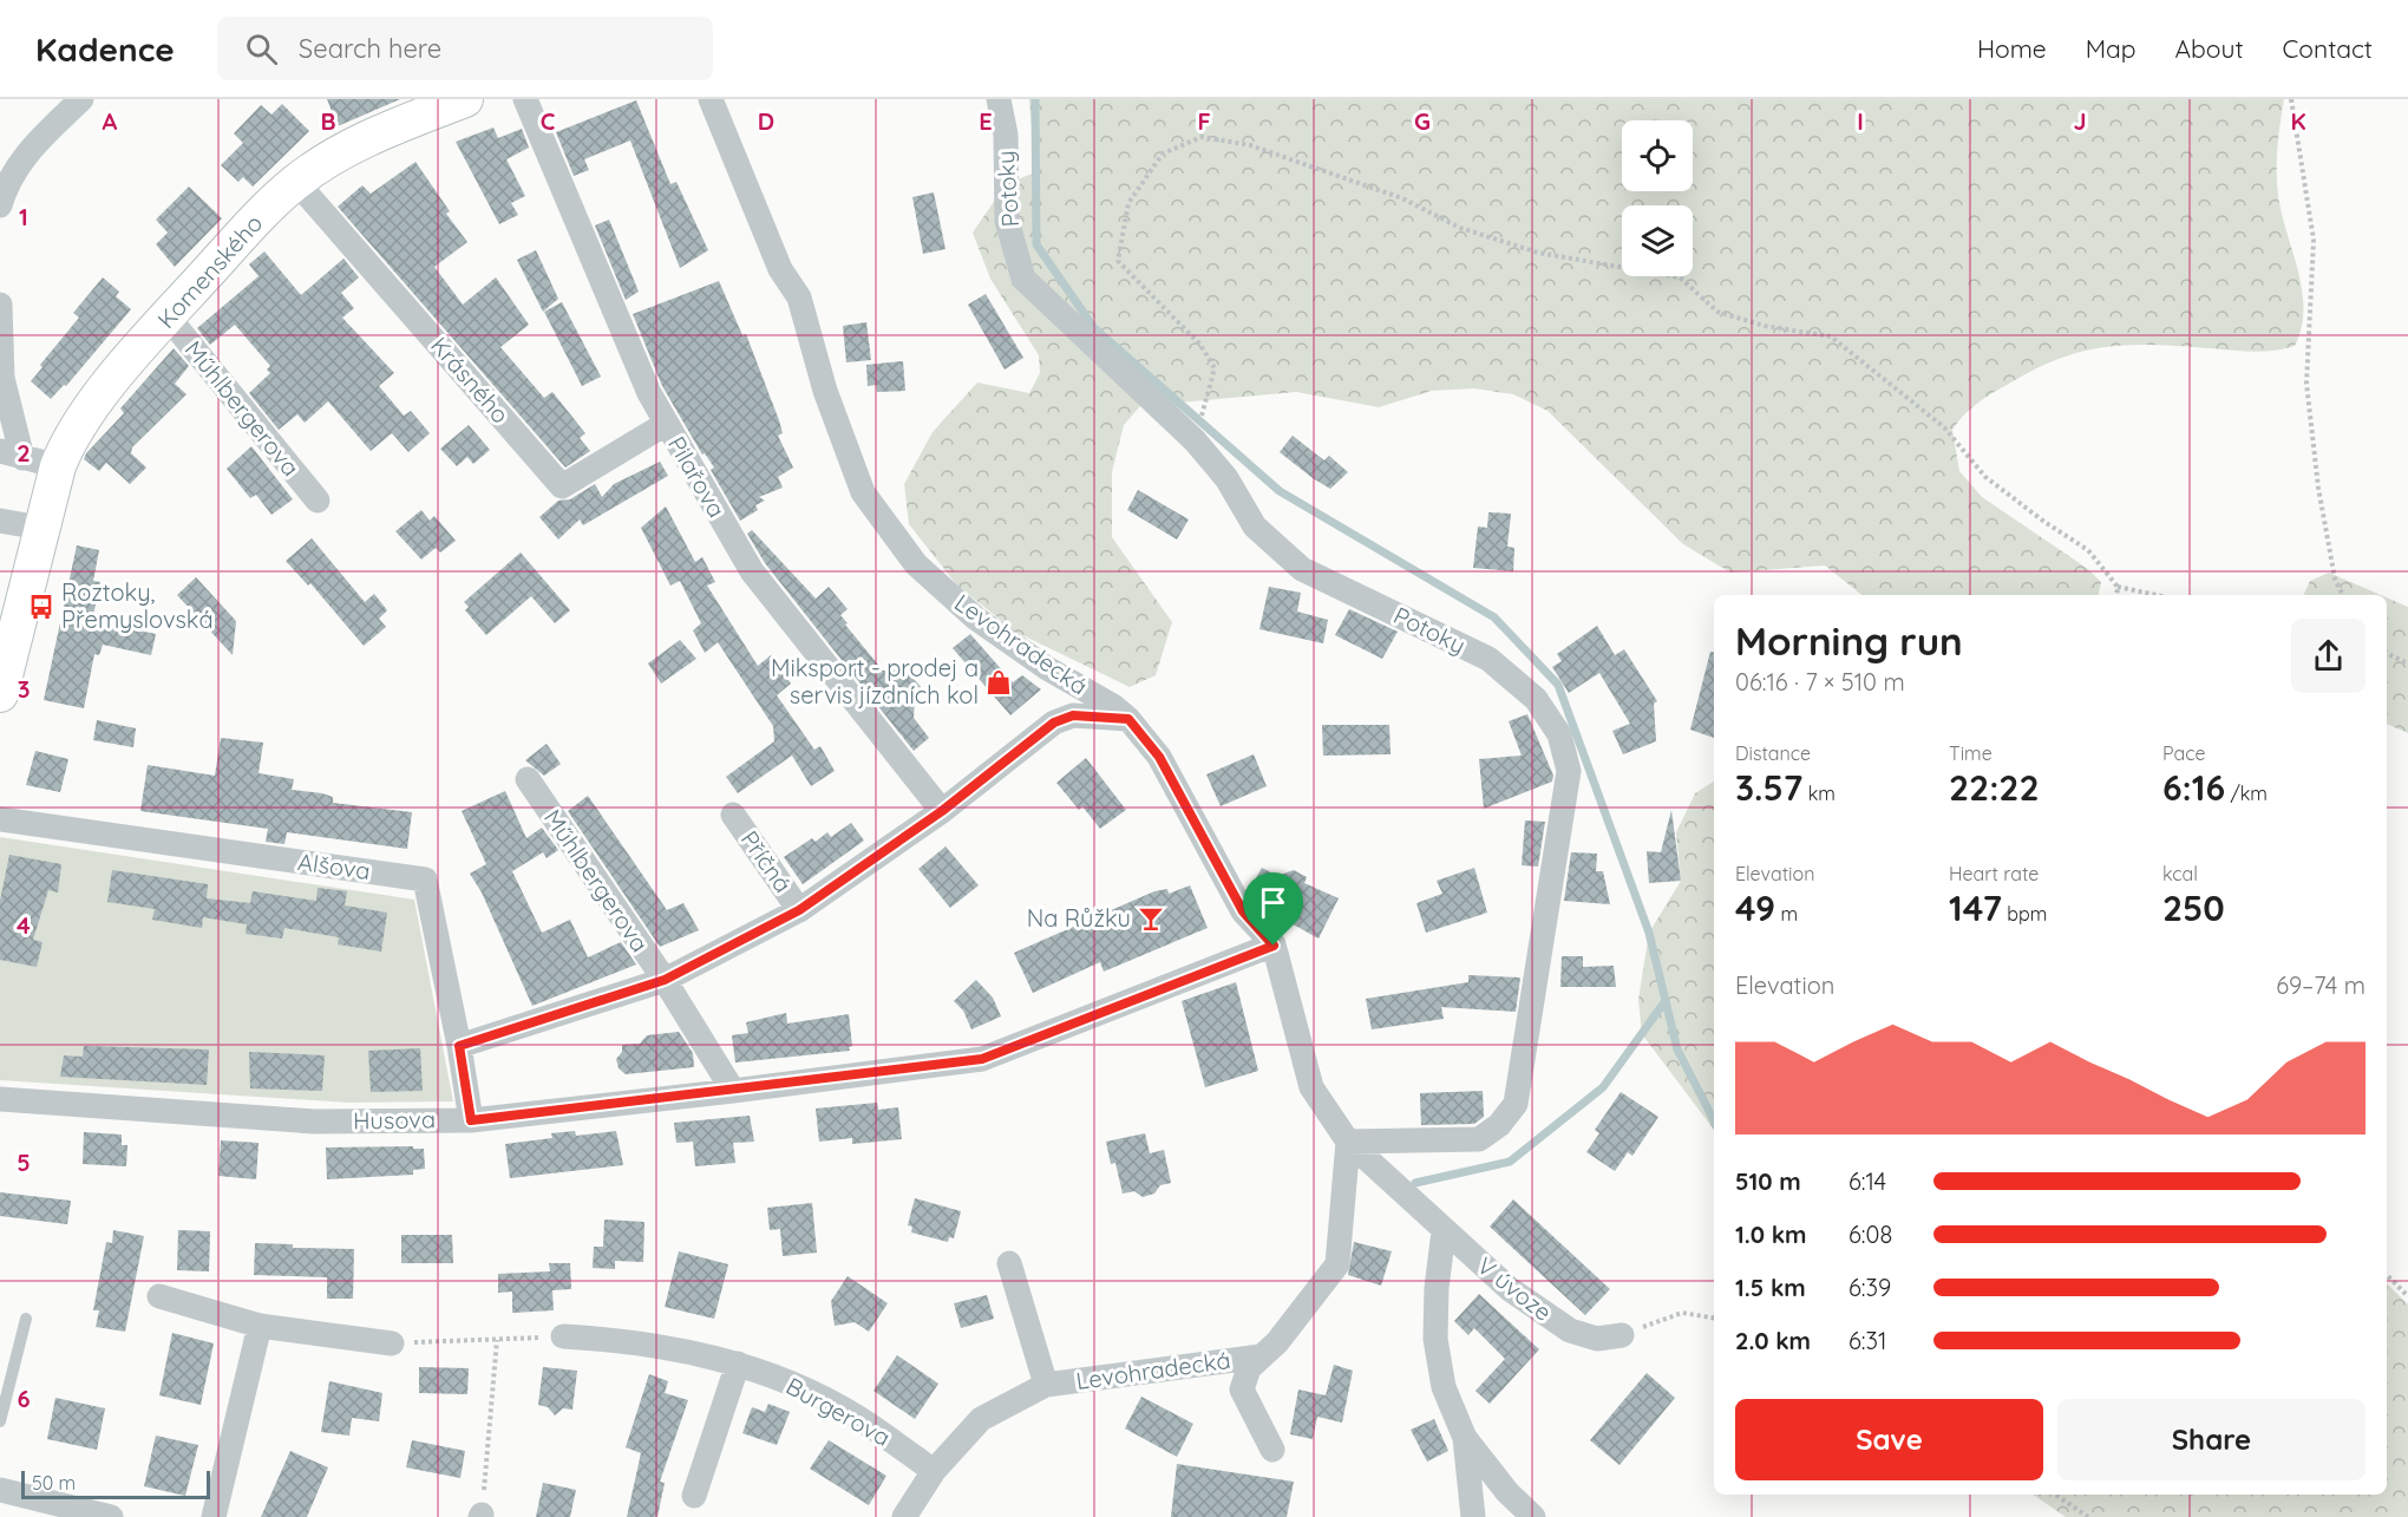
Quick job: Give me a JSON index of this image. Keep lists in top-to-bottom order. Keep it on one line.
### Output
{"streets":{"street":["Potoky","Komenského","Krásného","Műhlbergerova","Pilařova","Levohradecká","Příčná","Alšova","Husova","V úvoze","Burgerova"]},"crossings":[["Potoky","Levohradecká"],["Potoky","V úvoze"],["Komenského","Krásného"],["Komenského","Műhlbergerova"],["Krásného","Pilařova"],["Műhlbergerova","Příčná"],["Műhlbergerova","Husova"],["Pilařova","Příčná"],["Levohradecká","Příčná"],["Levohradecká","Husova"],["Levohradecká","V úvoze"],["Příčná","Alšova"],["Alšova","Husova"]],"places":{"bus stop":["Roztoky, Přemyslovská"],"shop":["Miksport - prodej a servis jízdních kol"],"bar":["Na Růžku"]},"scale_bar":"50 m","page":{"header":"Kadence","search":"Search here","nav":["Home","Map","About","Contact"],"heading":["Morning run","06:16 · 7 × 510 m"],"stats":[["Distance","3.57 km"],["Time","22:22"],["Pace","6:16 /km"],["Elevation","49 m"],["Heart rate","147 bpm"],["kcal","250"]],"chart":["Elevation","69–74 m"],"list":[{"name":"510 m","note":"6:14"},{"name":"1.0 km","note":"6:08"},{"name":"1.5 km","note":"6:39"},{"name":"2.0 km","note":"6:31"}],"buttons":["Save","Share"],"scale":"50 m"},"grid":{"columns":["A","B","C","D","E","F","G","I","J","K"],"rows":["1","2","3","4","5","6"]}}
